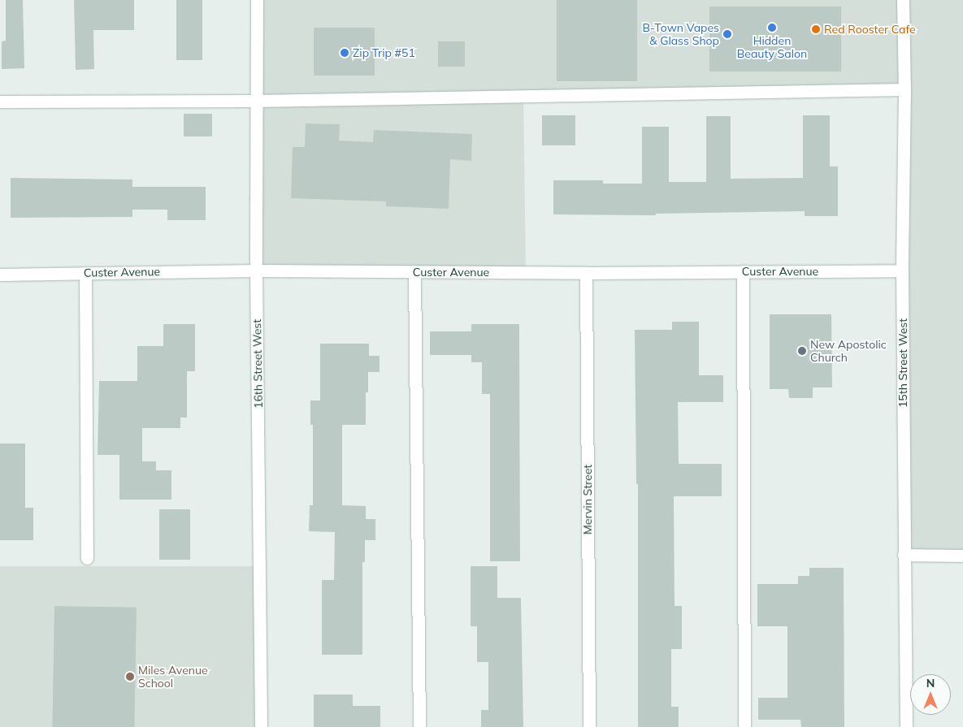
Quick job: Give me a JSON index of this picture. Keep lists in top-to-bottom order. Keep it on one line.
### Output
{"streets":{"street":["Custer Avenue","15th Street West","16th Street West","Mervin Street"]},"crossings":[["Custer Avenue","15th Street West"],["Custer Avenue","16th Street West"],["Custer Avenue","Mervin Street"]],"places":["Hidden Beauty Salon","Red Rooster Cafe","B-Town Vapes & Glass Shop","Zip Trip #51","New Apostolic Church","Miles Avenue School"],"north":"top"}
